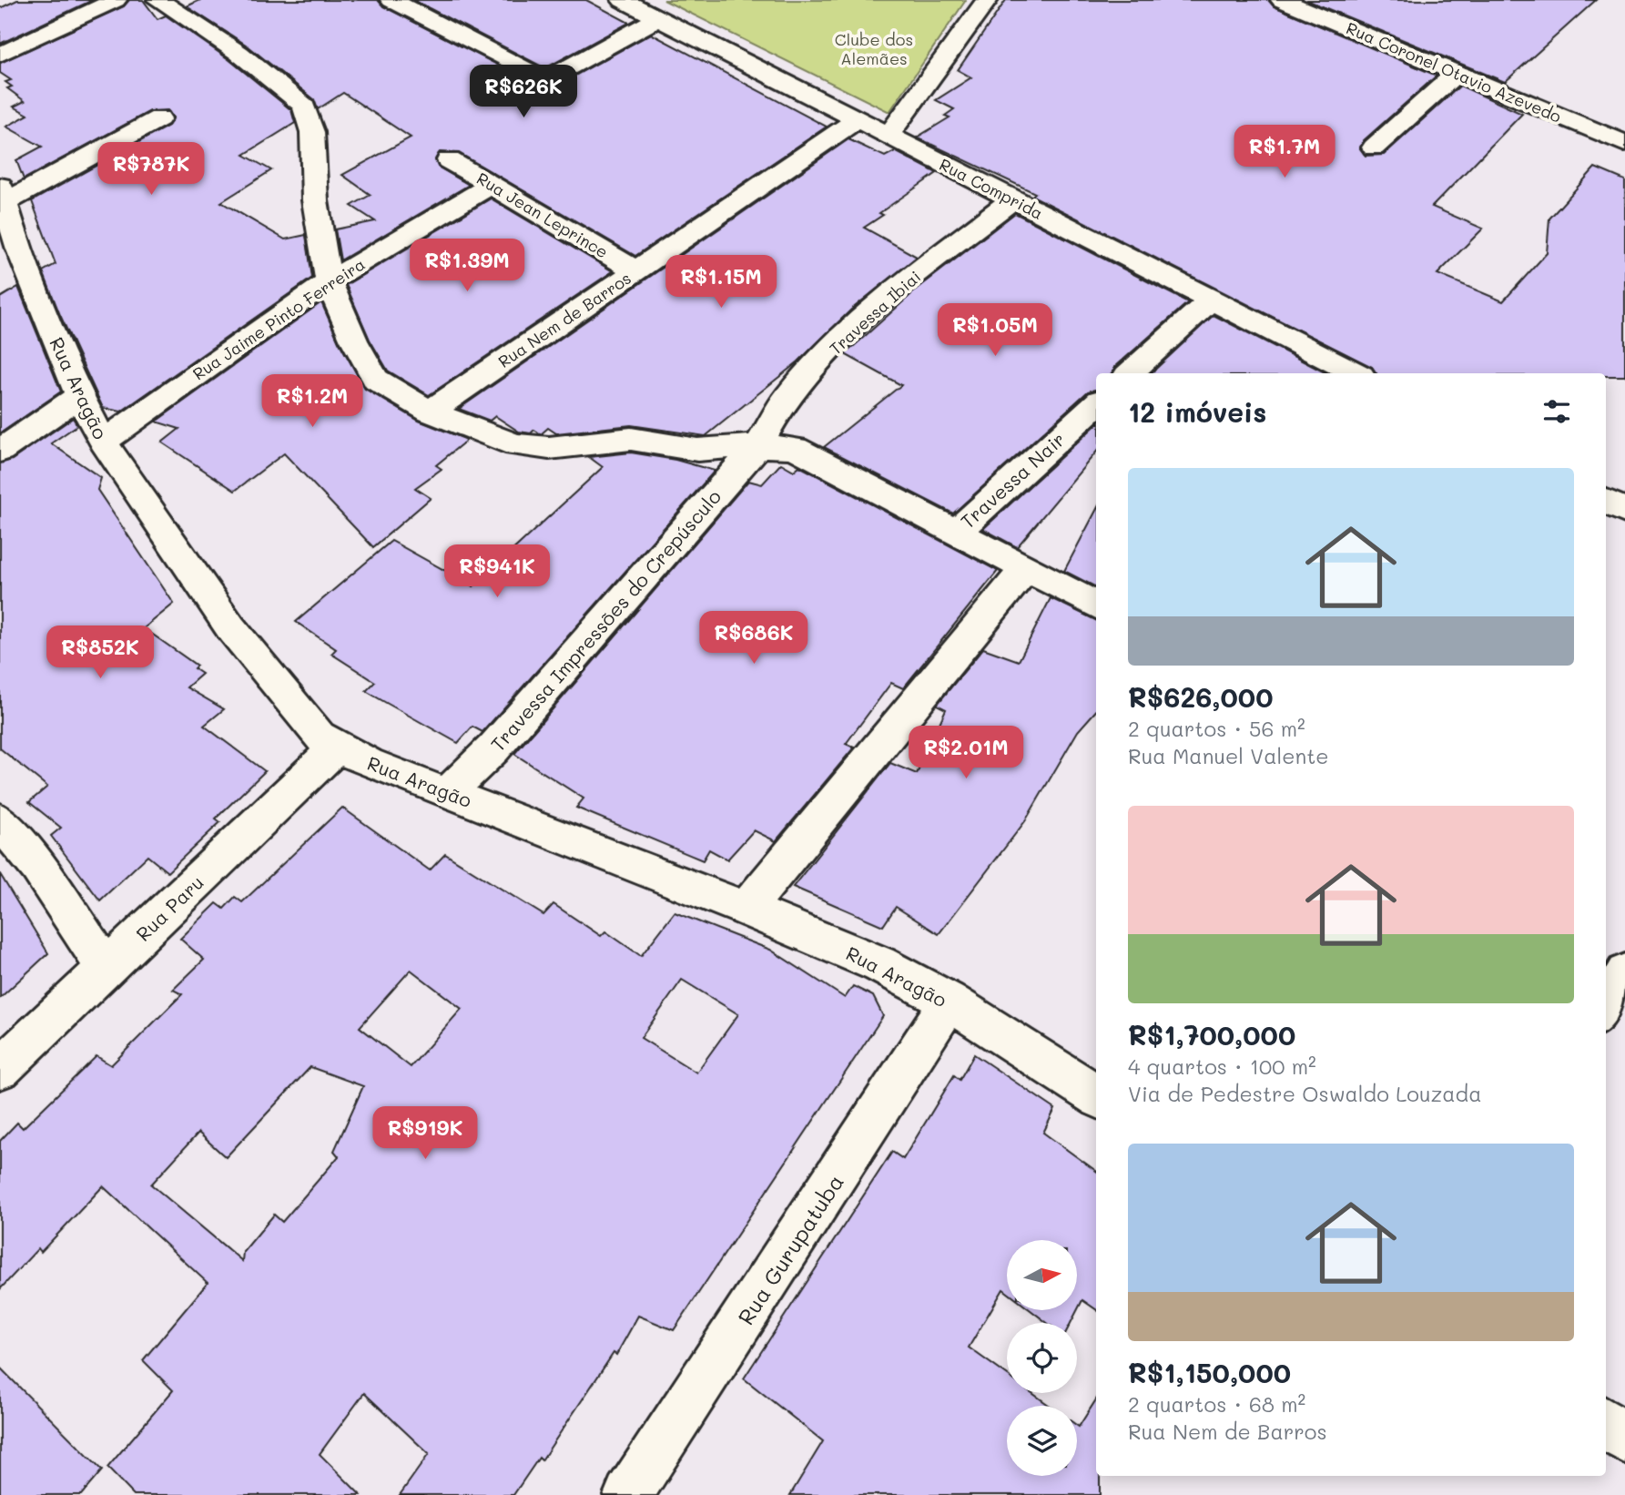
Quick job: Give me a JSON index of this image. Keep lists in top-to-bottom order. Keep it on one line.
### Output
{"streets":{"street":["Rua Coronel Otavio Azevedo","Rua Comprida","Rua Jean Leprince","Travessa Ibiai","Rua Jaime Pinto Ferreira","Rua Nem de Barros","Rua Aragão","Travessa Nair","Travessa Impressões do Crepúsculo","Rua Paru","Rua Gurupatuba"]},"crossings":[["Rua Comprida","Travessa Ibiai"],["Rua Comprida","Rua Nem de Barros"],["Rua Jean Leprince","Rua Jaime Pinto Ferreira"],["Rua Jean Leprince","Rua Nem de Barros"],["Travessa Ibiai","Travessa Impressões do Crepúsculo"],["Rua Jaime Pinto Ferreira","Rua Aragão"],["Rua Aragão","Travessa Impressões do Crepúsculo"],["Rua Aragão","Rua Paru"],["Rua Aragão","Rua Gurupatuba"]],"parks":["Clube dos Alemães"],"north":"right","page":{"price":["R$626K","R$1.7M","R$787K","R$1.39M","R$1.15M","R$1.05M","R$1.2M","R$941K","R$686K","R$852K","R$2.01M","R$919K"],"heading":"12 imóveis","list":[{"name":"R$626,000","note":"2 quartos · 56 m² · Rua Manuel Valente"},{"name":"R$1,700,000","note":"4 quartos · 100 m² · Via de Pedestre Oswaldo Louzada"},{"name":"R$1,150,000","note":"2 quartos · 68 m² · Rua Nem de Barros"}]}}
